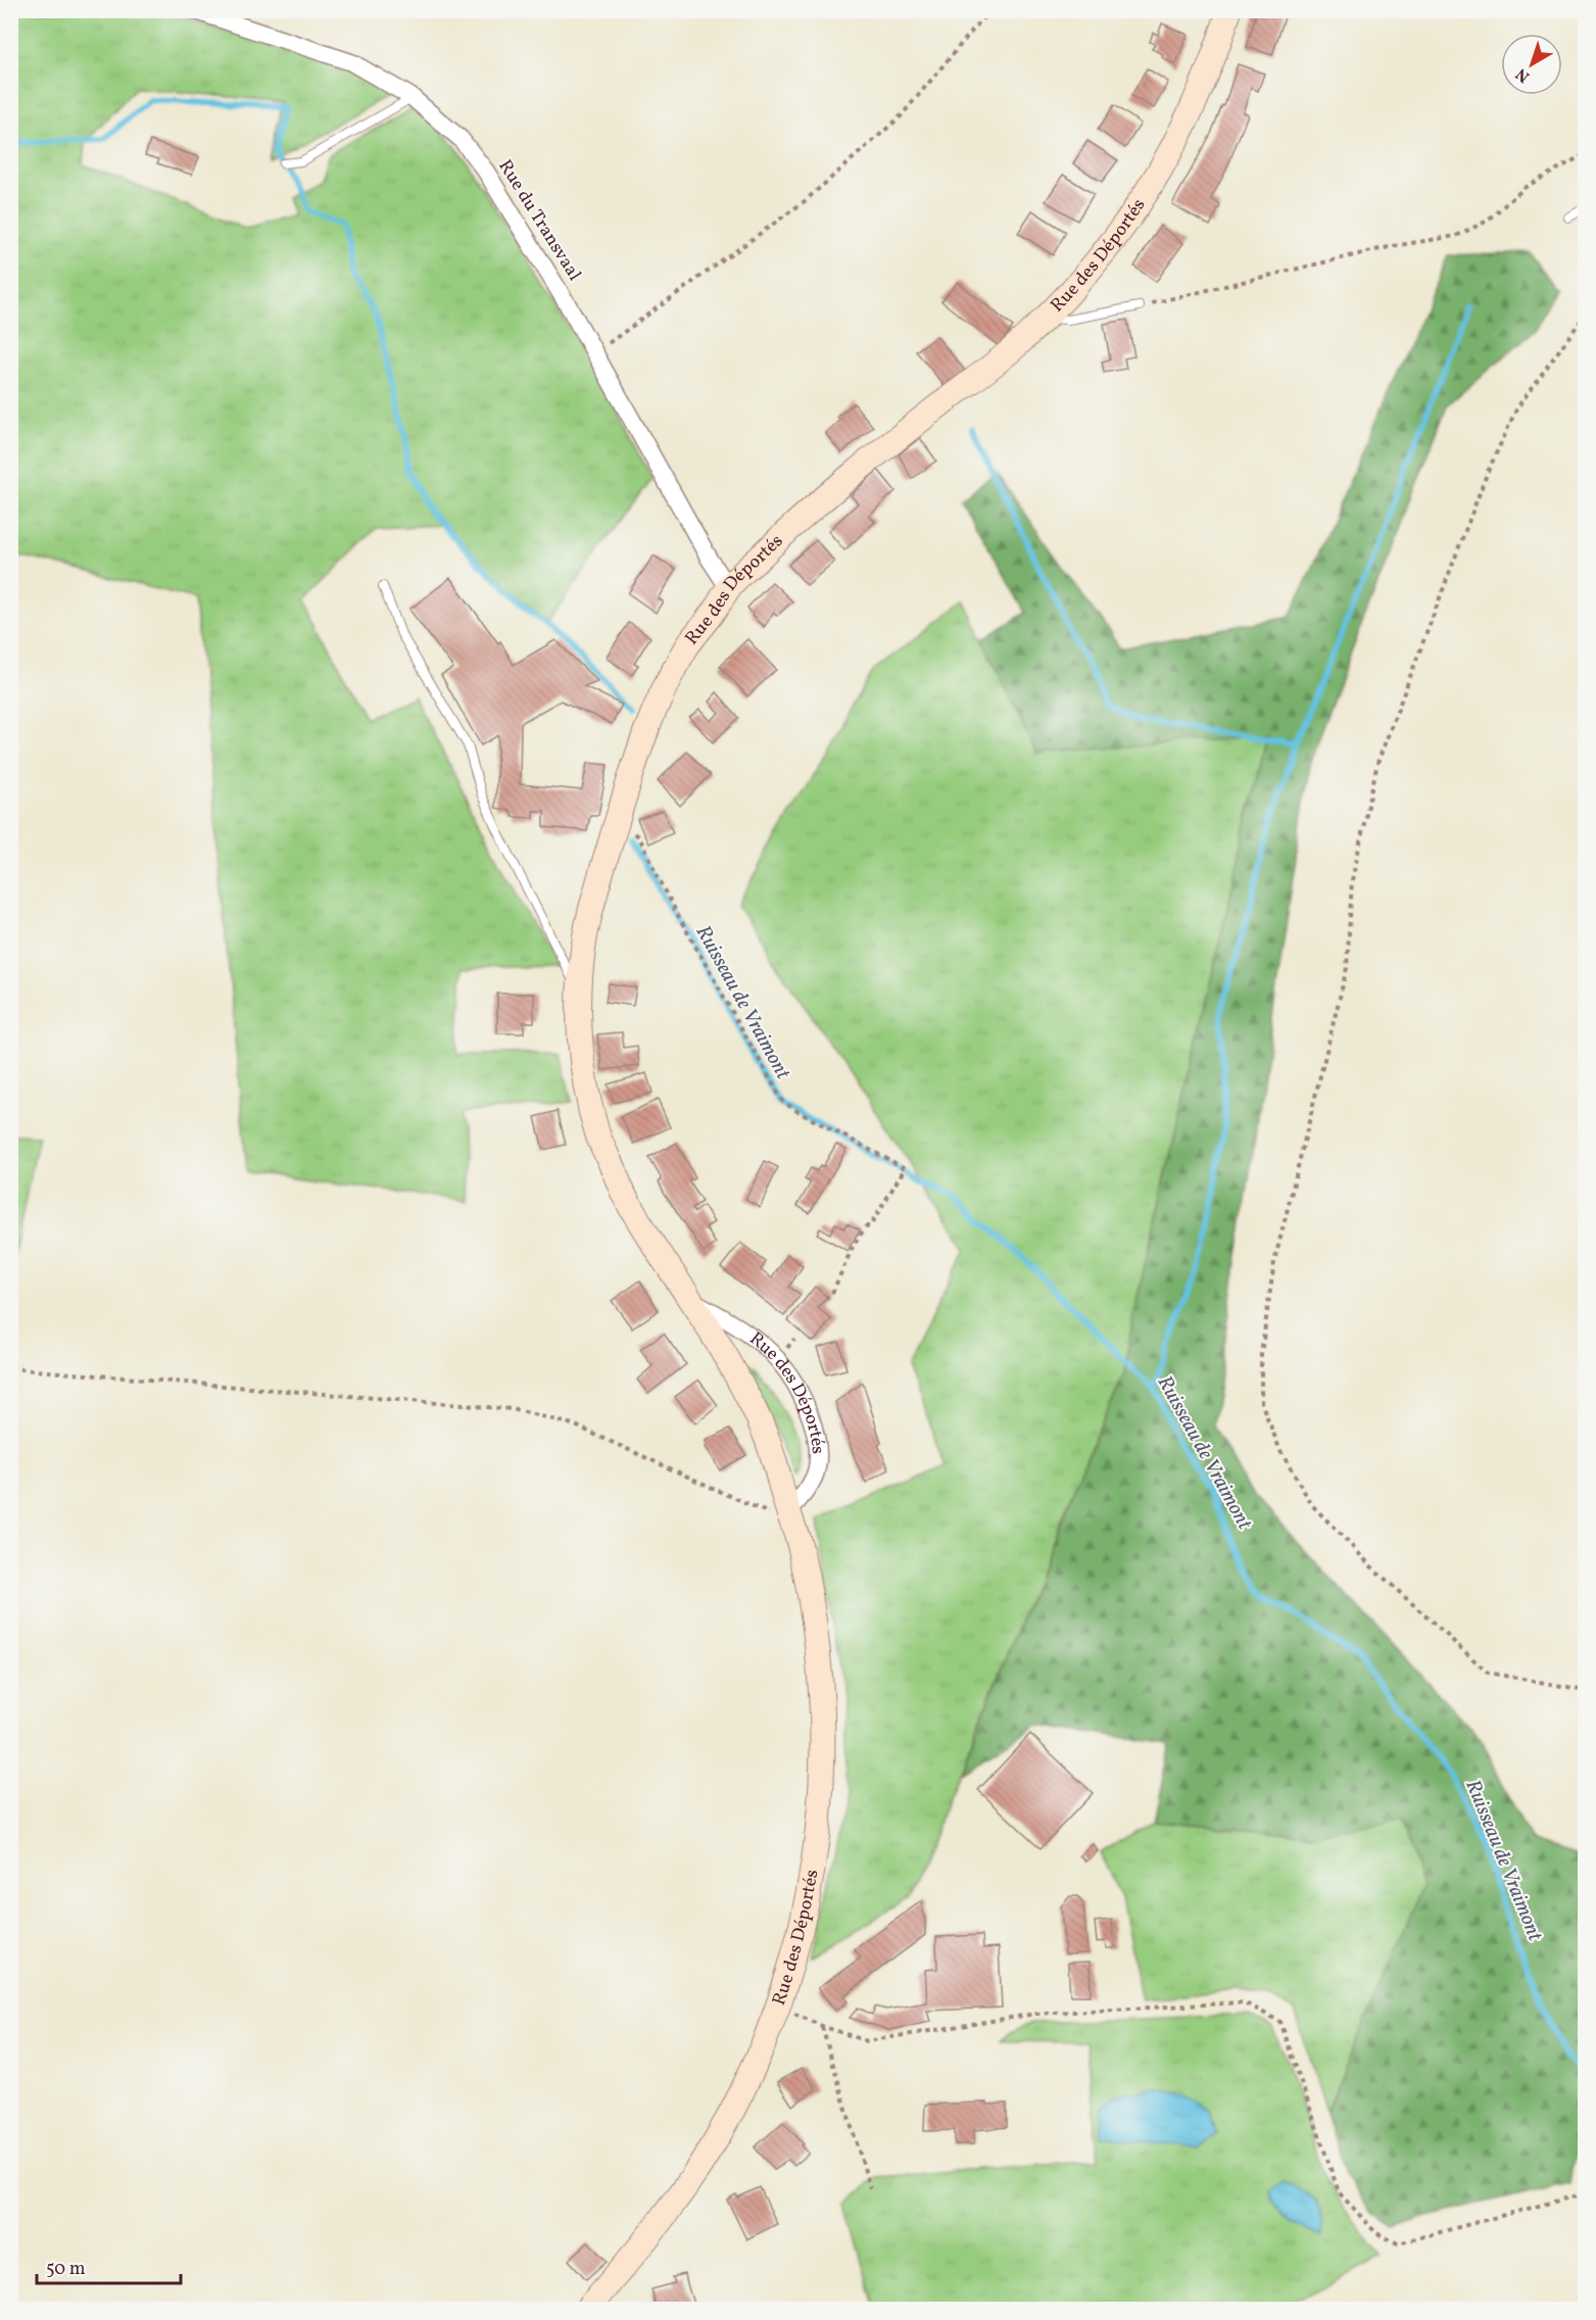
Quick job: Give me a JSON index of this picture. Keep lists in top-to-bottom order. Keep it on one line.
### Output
{"streets":{"street":["Rue du Transvaal","Rue des Déportés"]},"crossings":[["Rue du Transvaal","Rue des Déportés"]],"water":["Ruisseau de Vraimont"],"scale_bar":"50 m","north":"bottom left"}
